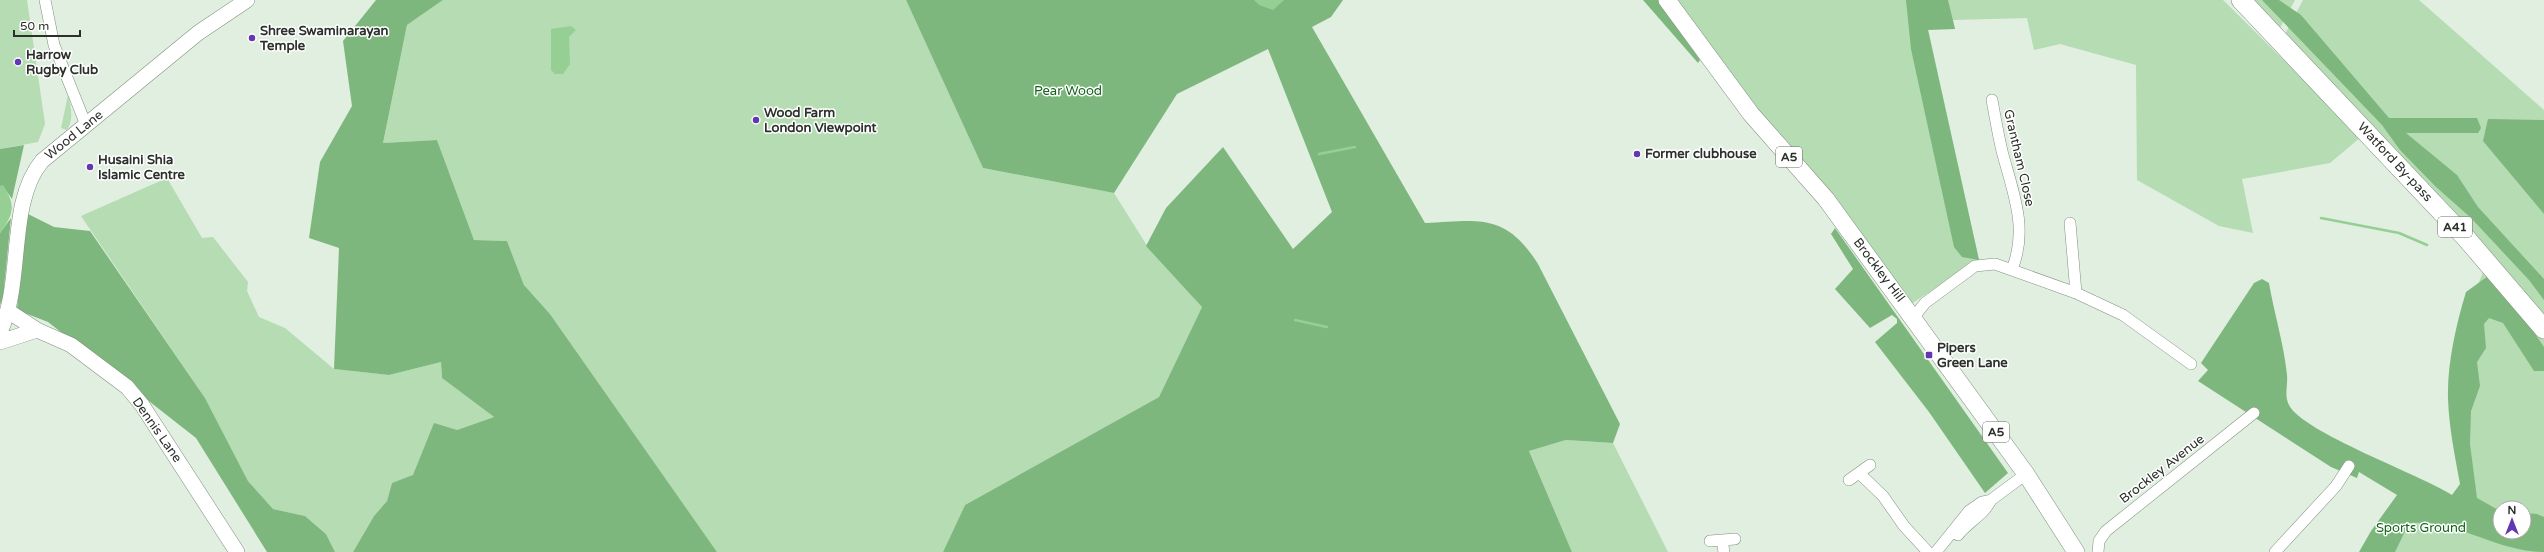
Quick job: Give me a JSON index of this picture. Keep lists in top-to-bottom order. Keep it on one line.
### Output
{"streets":{"highway":["Watford By-pass","A41"],"main road":["A5","Brockley Hill"],"street":["Wood Lane","Grantham Close","Dennis Lane","Brockley Avenue"]},"crossings":[["Wood Lane","Dennis Lane"]],"parks":["Pear Wood","Sports Ground"],"places":{"other":["Shree Swaminarayan Temple","Harrow Rugby Club","Wood Farm London Viewpoint","Former clubhouse","Husaini Shia Islamic Centre"],"transit":["Pipers Green Lane"]},"scale_bar":"50 m","north":"top"}
